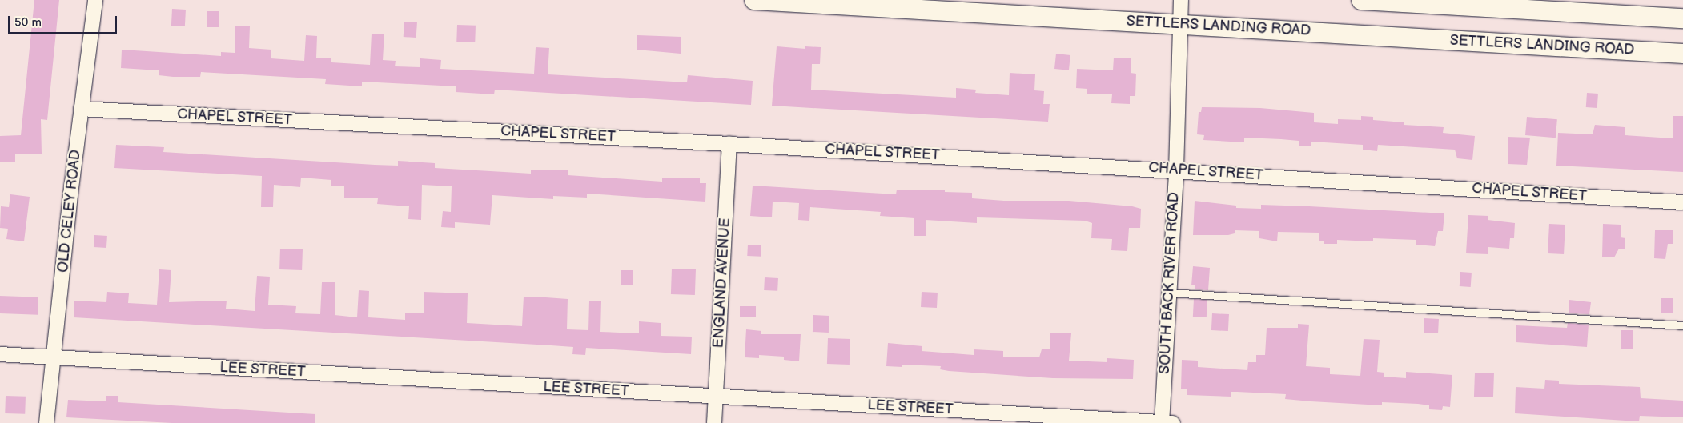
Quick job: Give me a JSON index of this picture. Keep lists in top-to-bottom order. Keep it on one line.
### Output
{"streets":{"main road":["SETTLERS LANDING ROAD"],"street":["CHAPEL STREET","OLD CELEY ROAD","ENGLAND AVENUE","SOUTH BACK RIVER ROAD","LEE STREET"]},"crossings":[["SETTLERS LANDING ROAD","SOUTH BACK RIVER ROAD"],["CHAPEL STREET","OLD CELEY ROAD"],["CHAPEL STREET","ENGLAND AVENUE"],["CHAPEL STREET","SOUTH BACK RIVER ROAD"],["OLD CELEY ROAD","LEE STREET"],["ENGLAND AVENUE","LEE STREET"],["SOUTH BACK RIVER ROAD","LEE STREET"]],"scale_bar":"50 m"}
